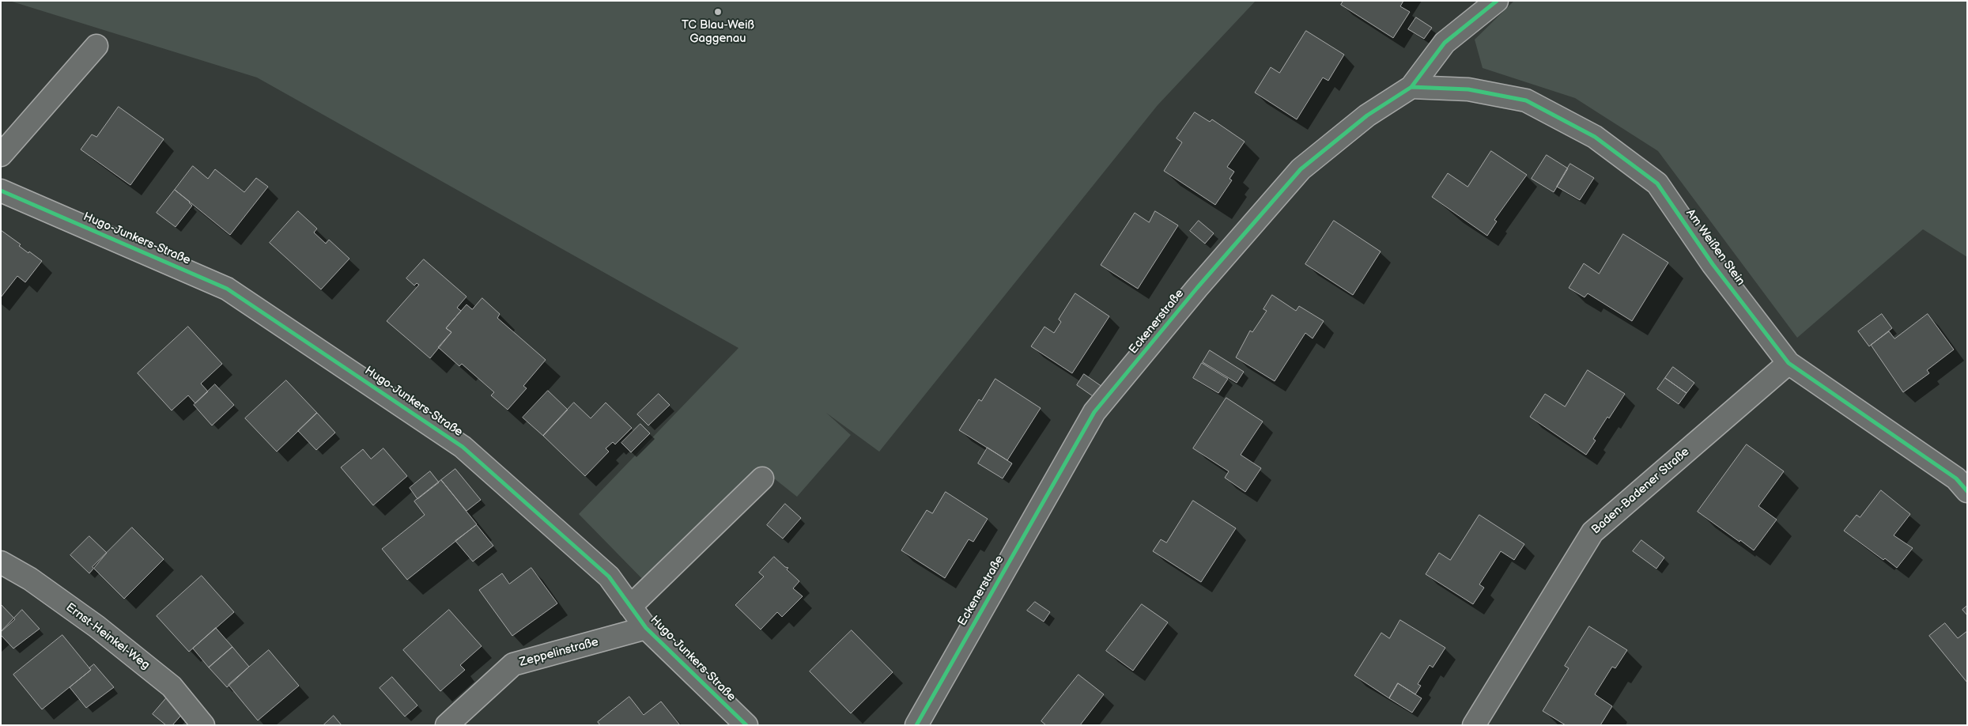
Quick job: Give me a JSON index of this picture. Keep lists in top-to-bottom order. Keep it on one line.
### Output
{"streets":{"street":["Hugo-Junkers-Straße","Am Weißen Stein","Eckenerstraße","Baden-Badener Straße","Ernst-Heinkel-Weg","Zeppelinstraße"]},"crossings":[["Hugo-Junkers-Straße","Zeppelinstraße"],["Am Weißen Stein","Eckenerstraße"],["Am Weißen Stein","Baden-Badener Straße"]],"places":["TC Blau-Weiß Gaggenau"]}
